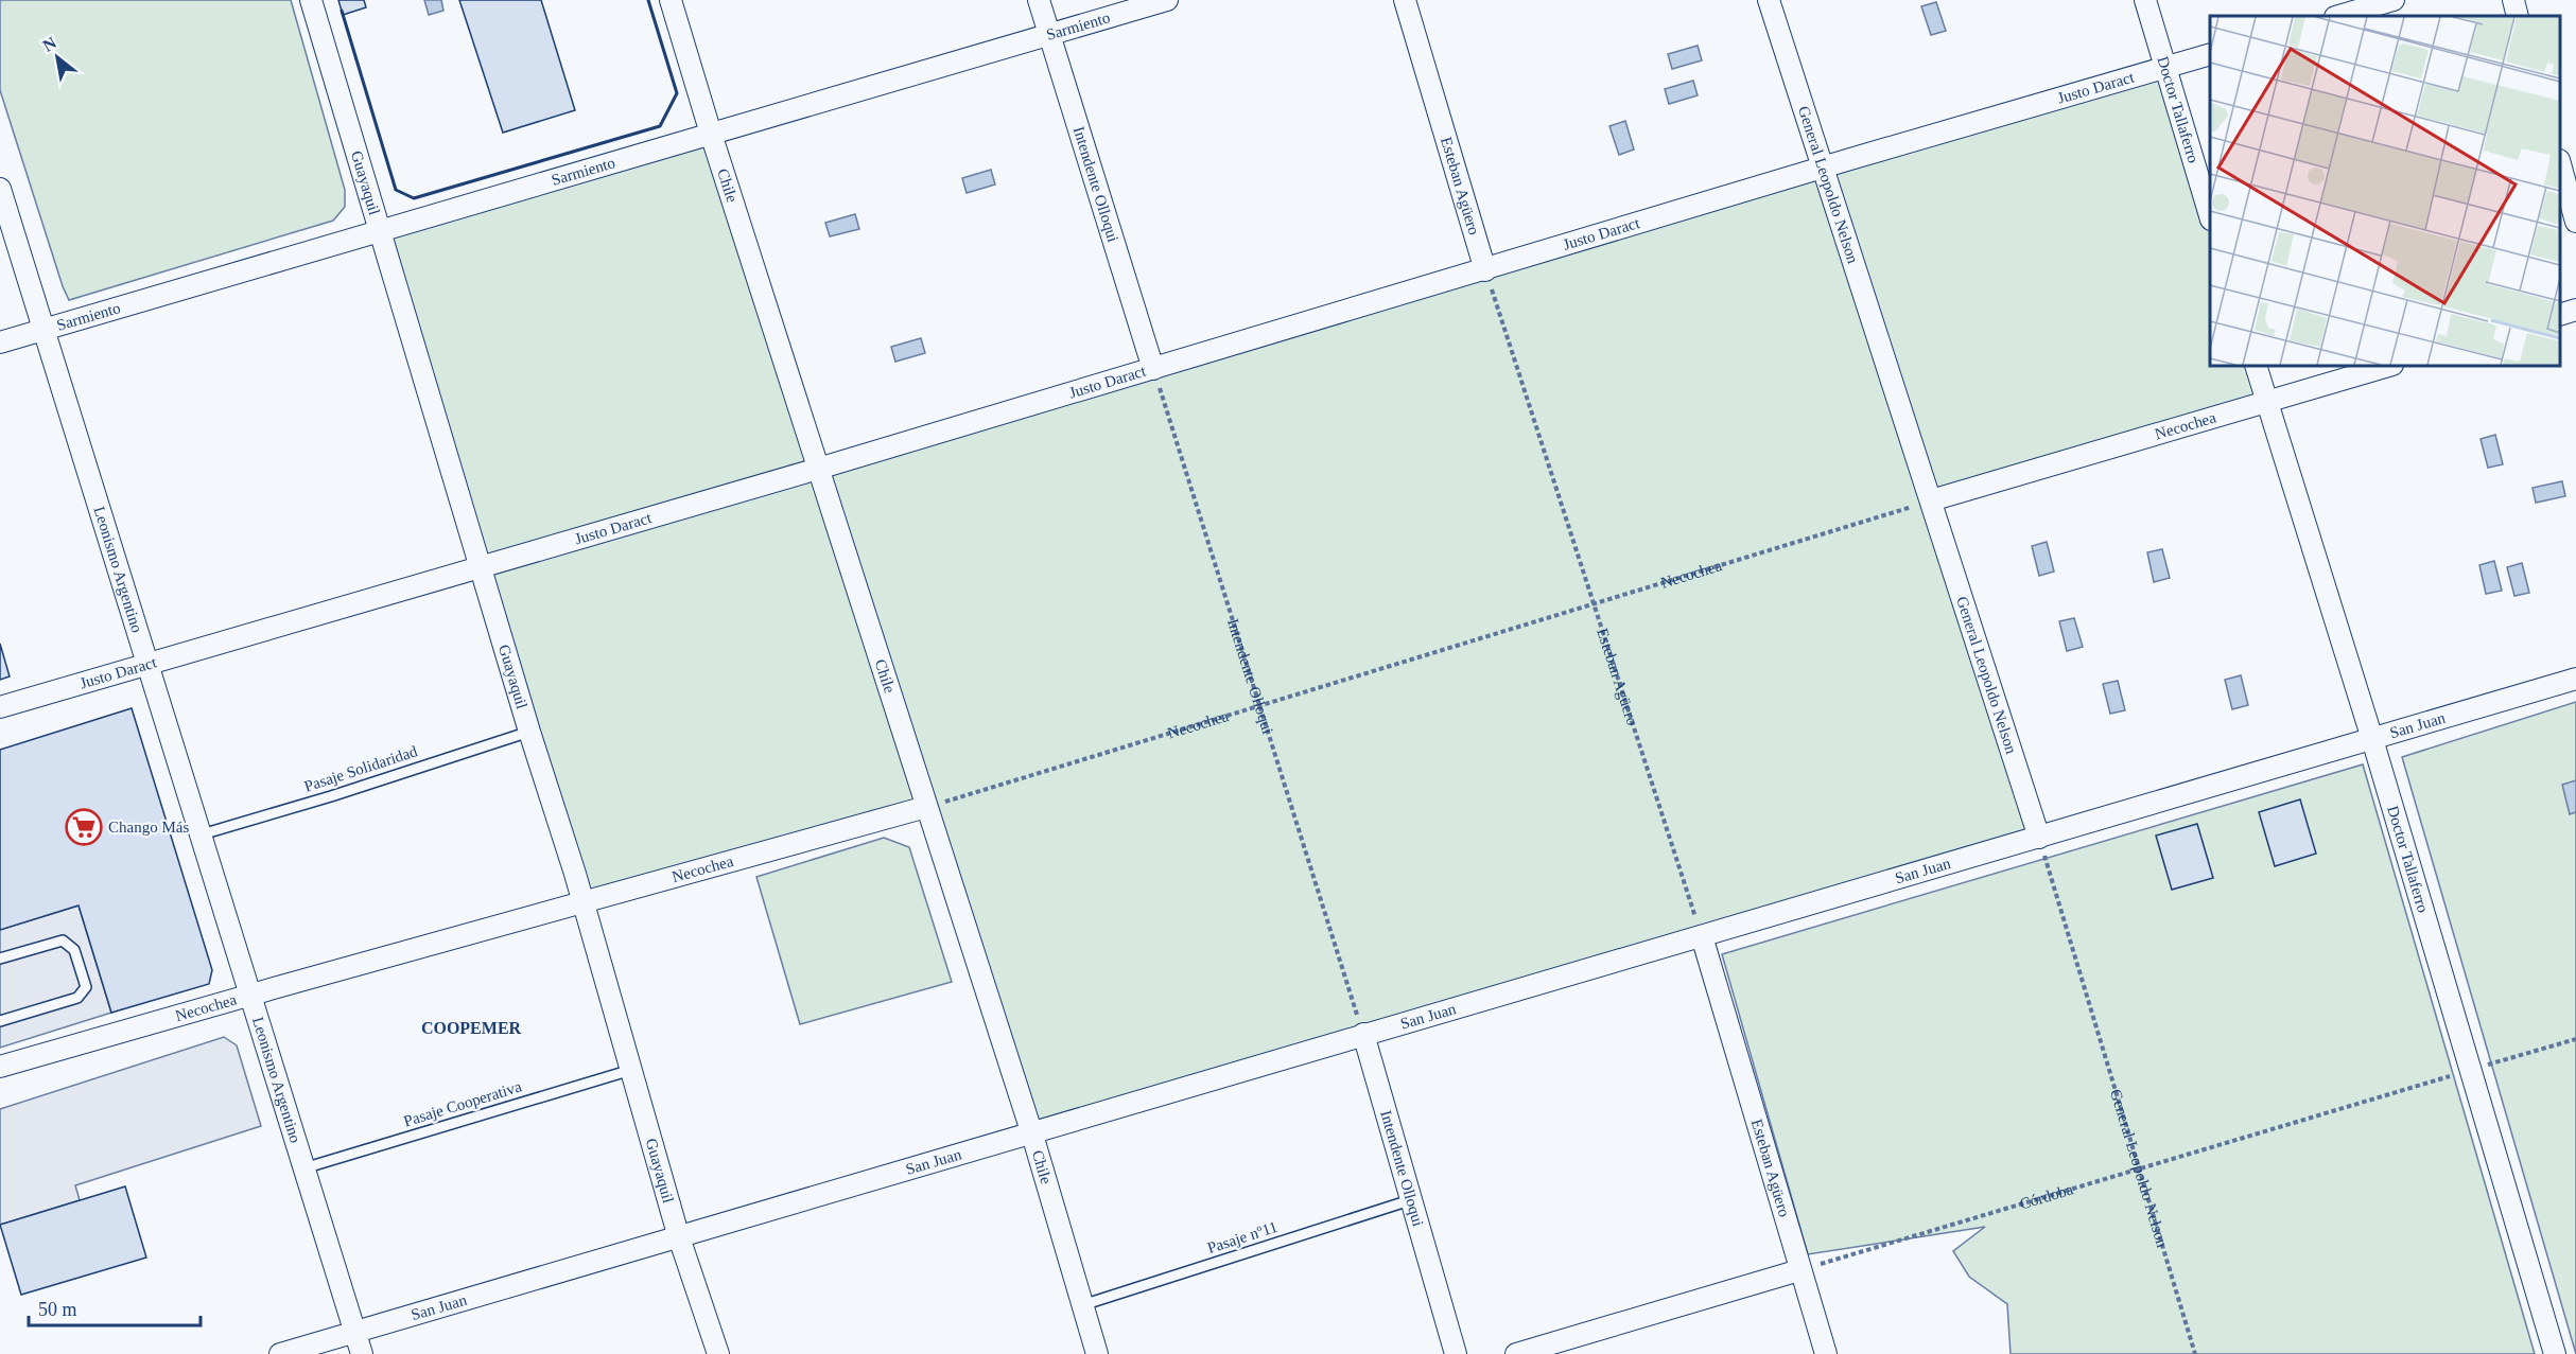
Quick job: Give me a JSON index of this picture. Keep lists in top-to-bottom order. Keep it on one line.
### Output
{"streets":{"street":["Sarmiento","Justo Daract","Doctor Tallaferro","Guayaquil","Intendente Olloqui","Chile","Esteban Agüero","General Leopoldo Nelson","Necochea","Leonismo Argentino","San Juan"],"lane":["Pasaje Solidaridad","Pasaje Cooperativa","Pasaje nº11"],"path":["Córdoba"]},"crossings":[["Sarmiento","Guayaquil"],["Sarmiento","Intendente Olloqui"],["Sarmiento","Chile"],["Sarmiento","Leonismo Argentino"],["Justo Daract","Doctor Tallaferro"],["Justo Daract","Guayaquil"],["Justo Daract","Intendente Olloqui"],["Justo Daract","Chile"],["Justo Daract","Esteban Agüero"],["Justo Daract","General Leopoldo Nelson"],["Justo Daract","Leonismo Argentino"],["Doctor Tallaferro","Necochea"],["Doctor Tallaferro","San Juan"],["Doctor Tallaferro","Córdoba"],["Guayaquil","Necochea"],["Guayaquil","San Juan"],["Guayaquil","Pasaje Solidaridad"],["Guayaquil","Pasaje Cooperativa"],["Intendente Olloqui","Necochea"],["Intendente Olloqui","San Juan"],["Intendente Olloqui","Pasaje nº11"],["Chile","Necochea"],["Chile","San Juan"],["Chile","Pasaje nº11"],["Esteban Agüero","Necochea"],["Esteban Agüero","San Juan"],["Esteban Agüero","Córdoba"],["General Leopoldo Nelson","Necochea"],["General Leopoldo Nelson","San Juan"],["General Leopoldo Nelson","Córdoba"],["Necochea","Leonismo Argentino"],["Leonismo Argentino","San Juan"],["Leonismo Argentino","Pasaje Solidaridad"],["Leonismo Argentino","Pasaje Cooperativa"]],"districts":["COOPEMER"],"places":{"supermarket":["Chango Más"]},"scale_bar":"50 m","north":"top left"}
